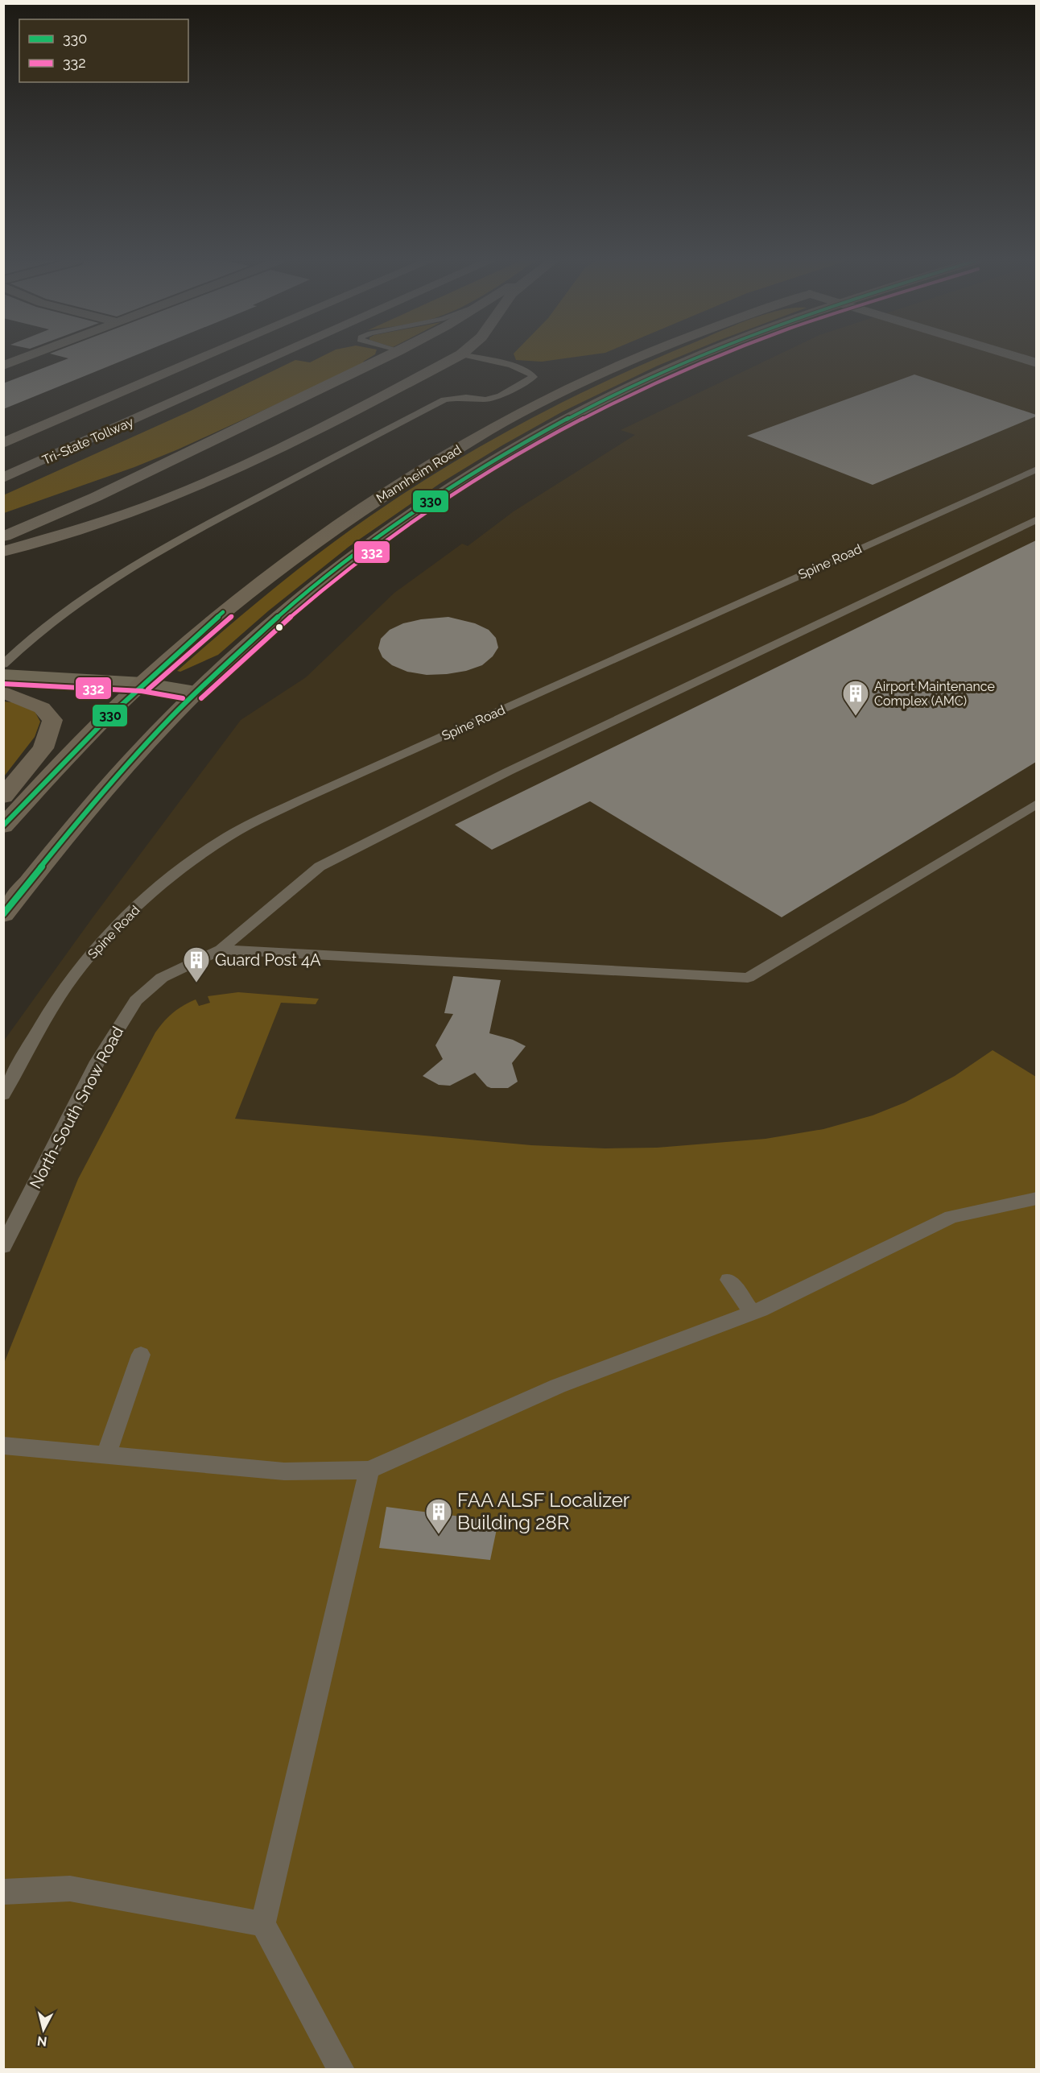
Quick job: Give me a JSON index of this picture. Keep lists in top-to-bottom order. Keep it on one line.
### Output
{"streets":{"highway":["Tri-State Tollway"],"main road":["Mannheim Road"],"lane":["Spine Road","North-South Snow Road"]},"places":{"building":["Airport Maintenance Complex (AMC)","Guard Post 4A","FAA ALSF Localizer Building 28R"]},"lines":["transit line 330","transit line 332"],"legend":["330","332"],"north":"bottom"}
